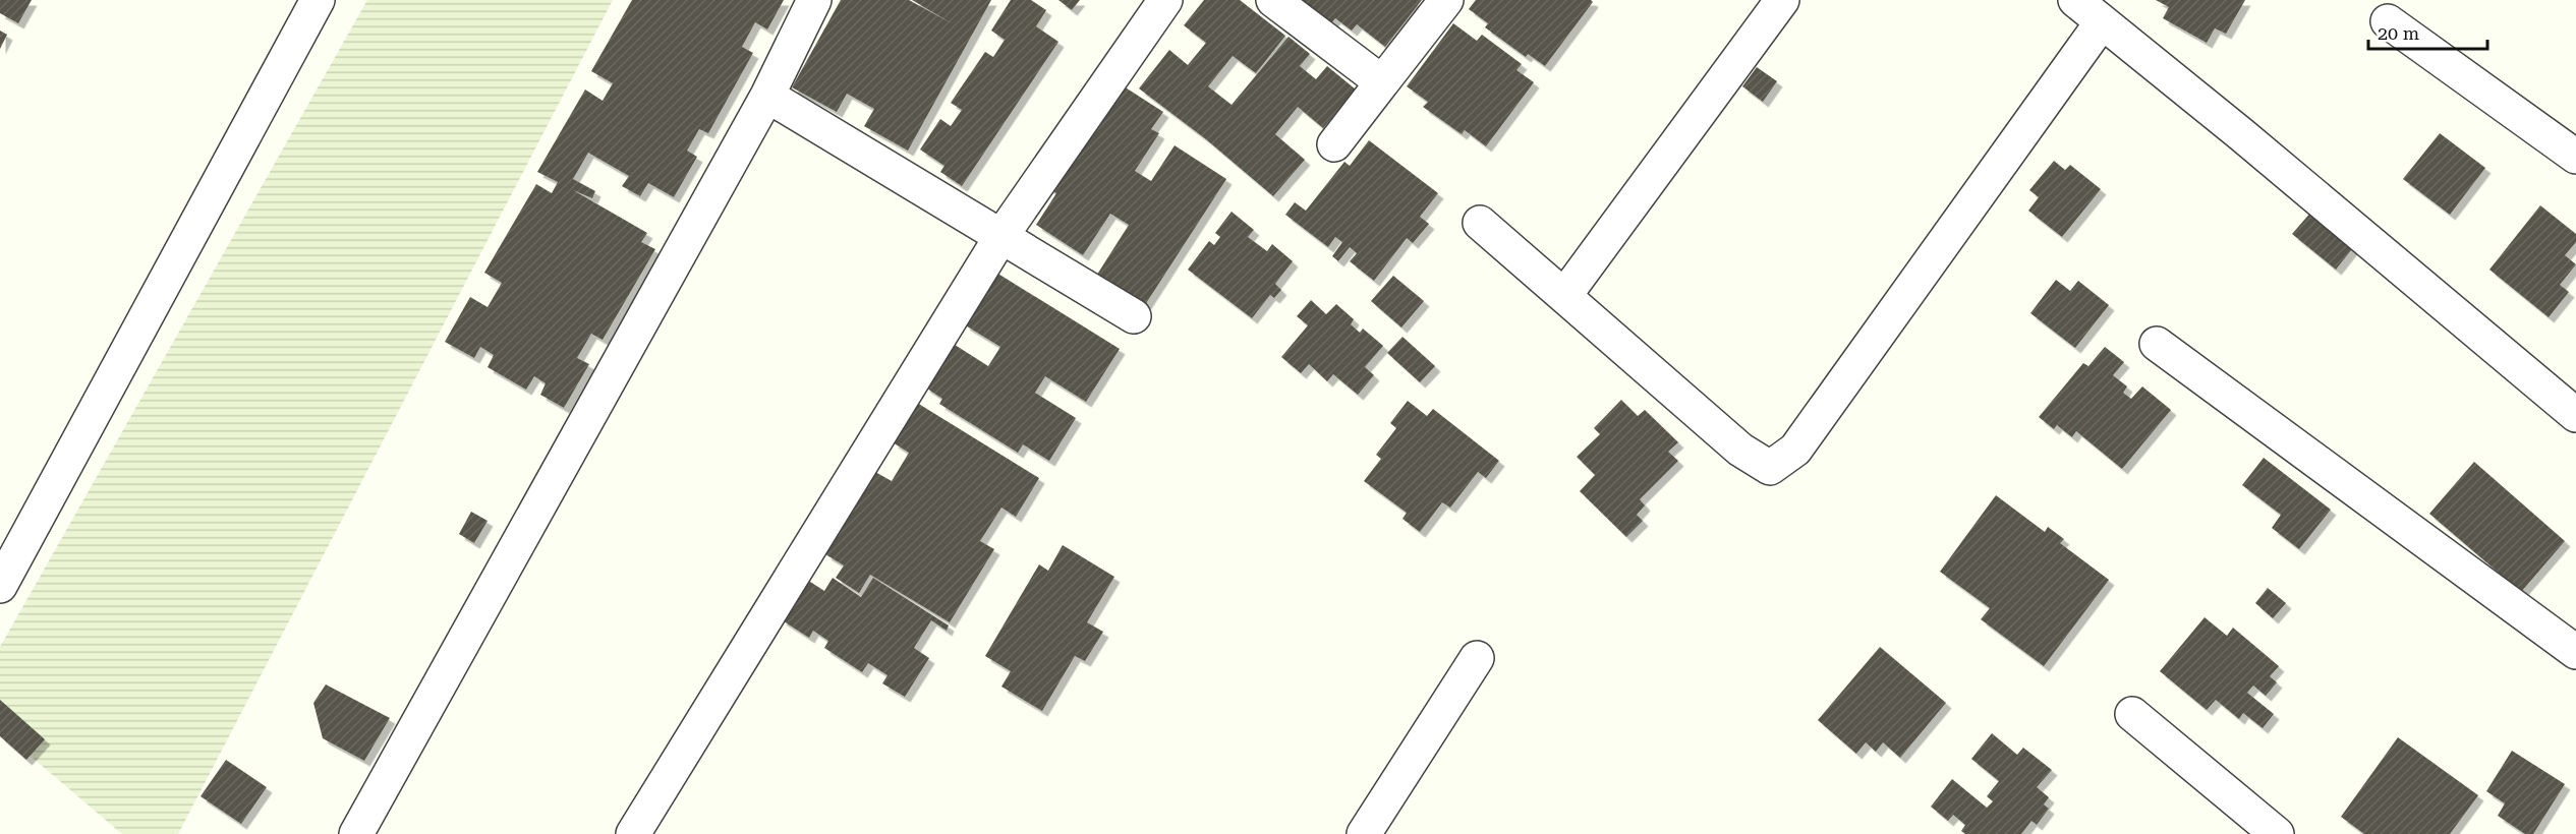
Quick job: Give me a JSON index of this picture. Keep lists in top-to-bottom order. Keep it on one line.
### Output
{"scale_bar":"20 m"}
